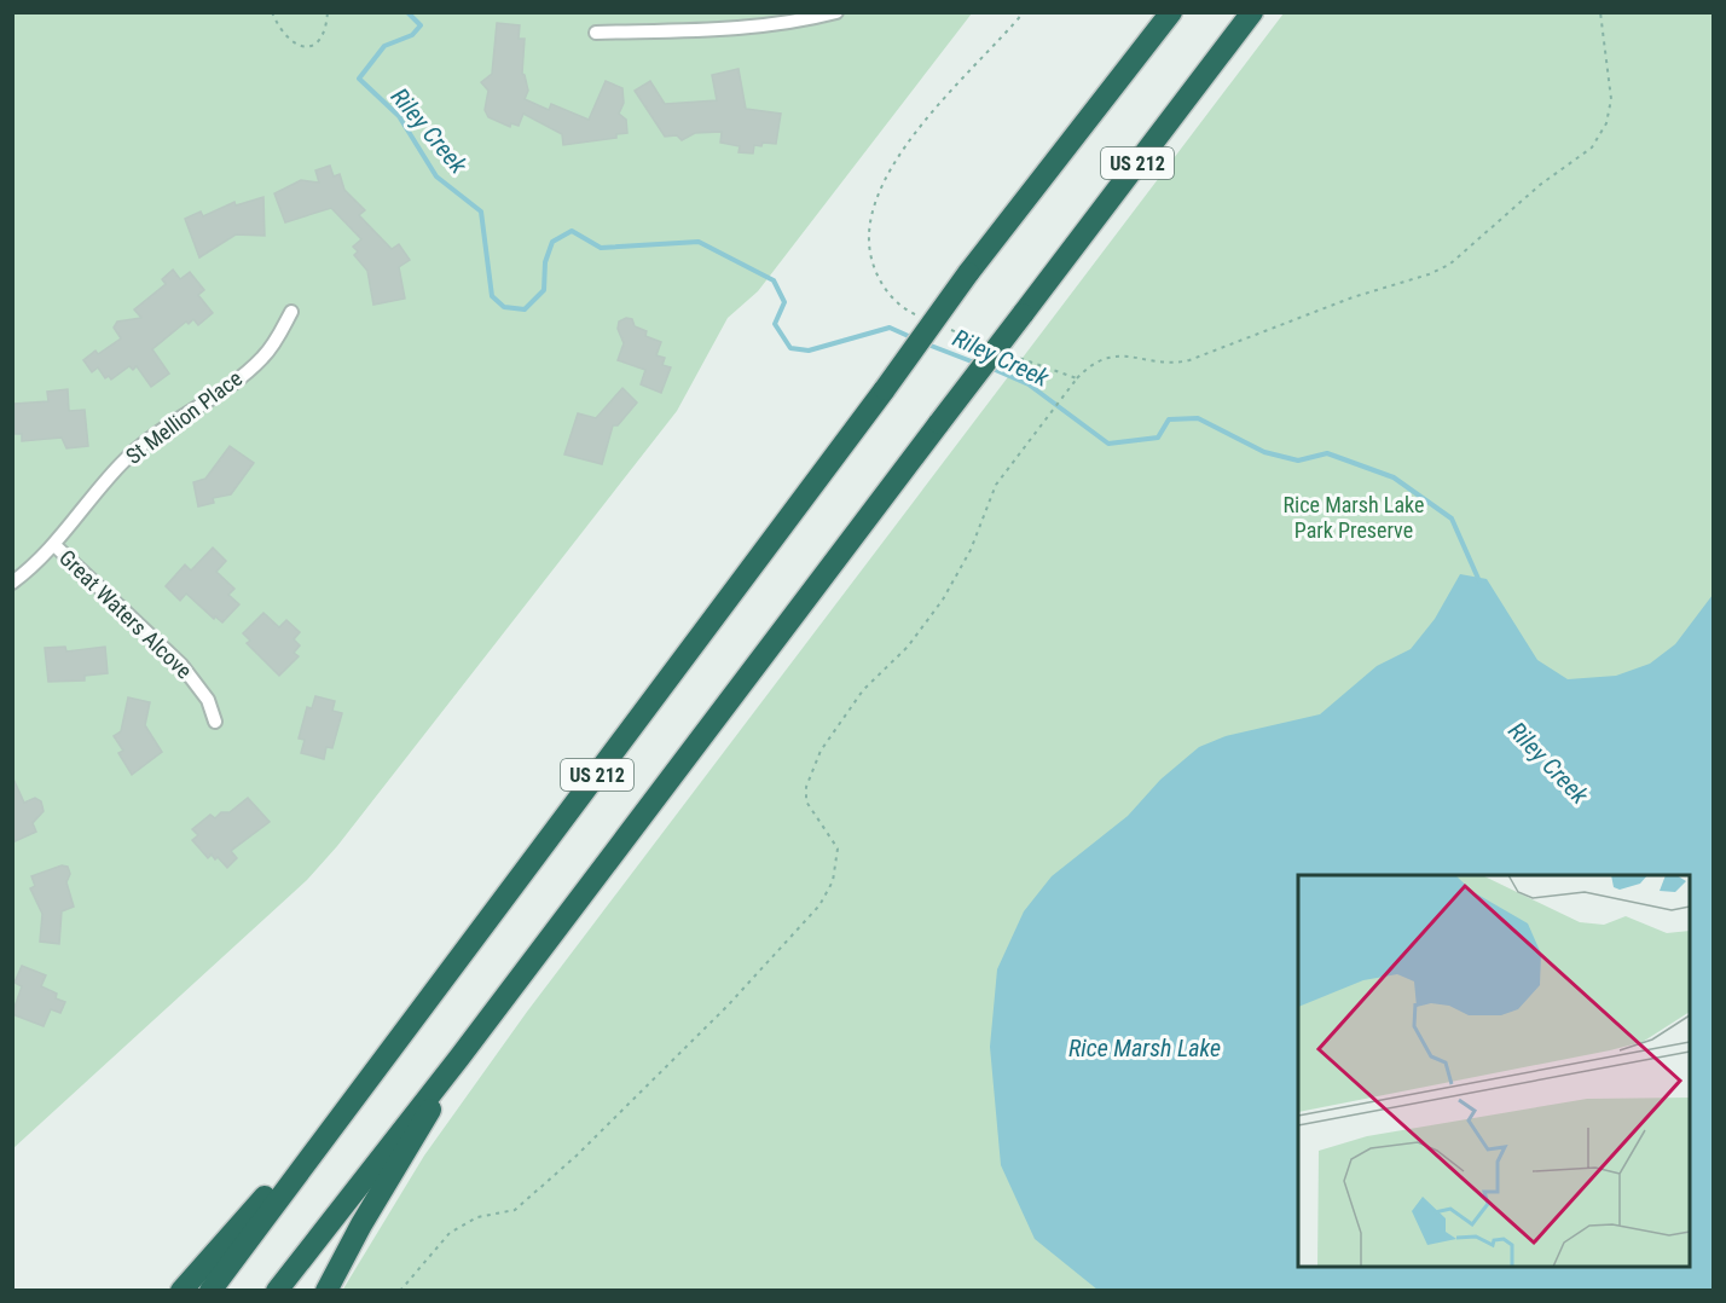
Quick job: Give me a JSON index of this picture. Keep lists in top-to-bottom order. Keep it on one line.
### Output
{"streets":{"highway":["US 212"],"street":["St Mellion Place","Great Waters Alcove"]},"crossings":[["St Mellion Place","Great Waters Alcove"]],"water":["Riley Creek","Rice Marsh Lake"],"parks":["Rice Marsh Lake Park Preserve"]}
